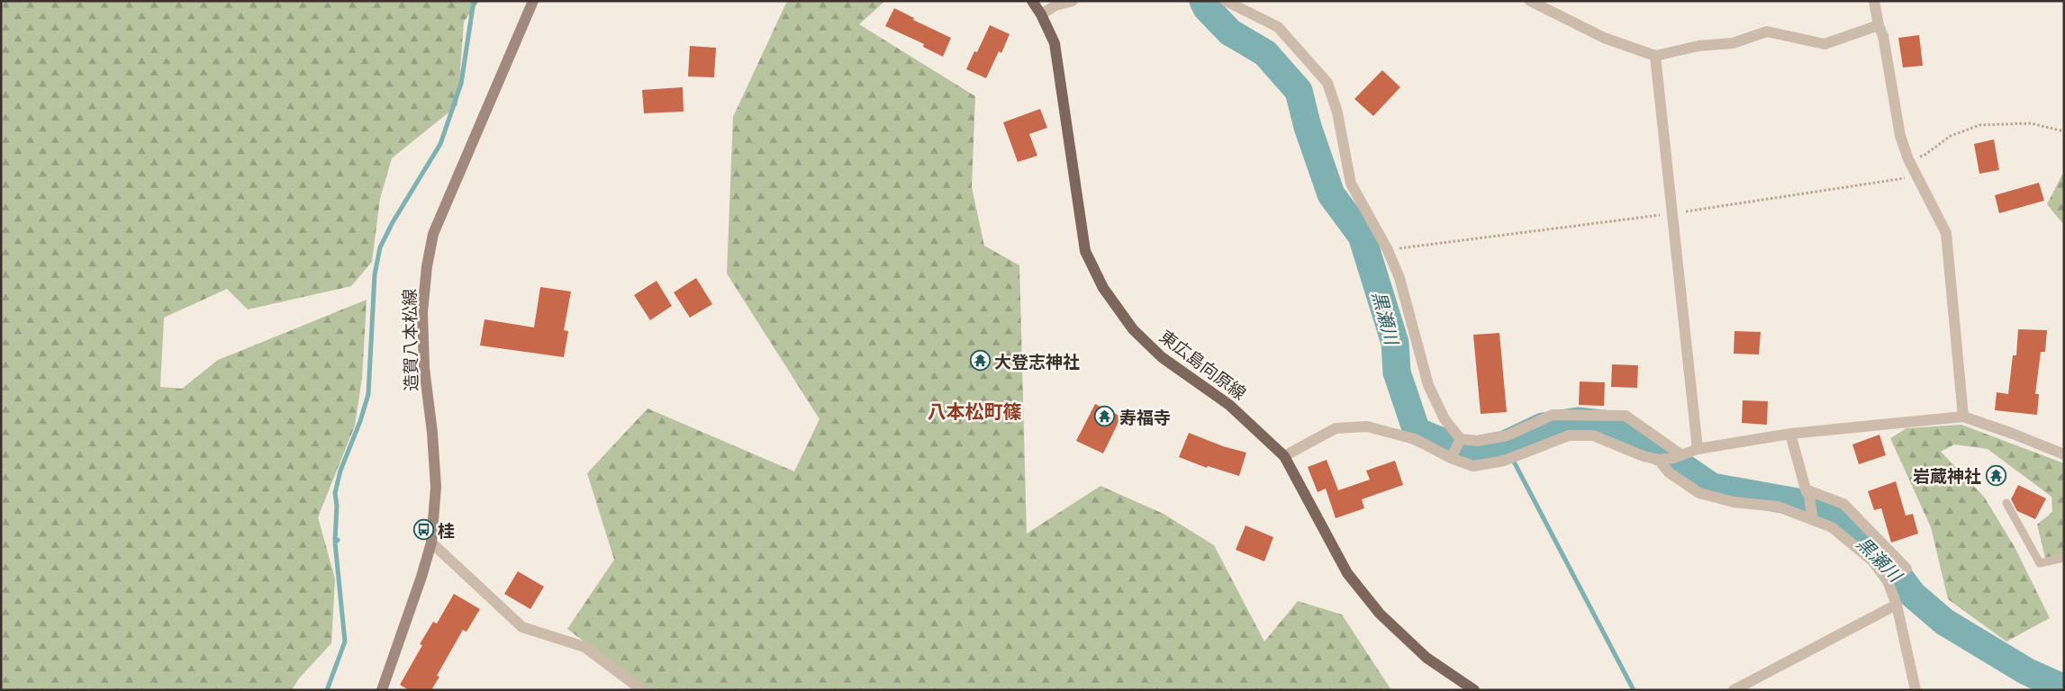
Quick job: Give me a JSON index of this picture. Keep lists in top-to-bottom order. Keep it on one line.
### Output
{"streets":{"main road":["造賀八本松線","東広島向原線"]},"districts":["八本松町篠"],"water":["黒瀬川"],"places":{"temple":["大登志神社","寿福寺","岩蔵神社"],"bus stop":["桂"]}}
